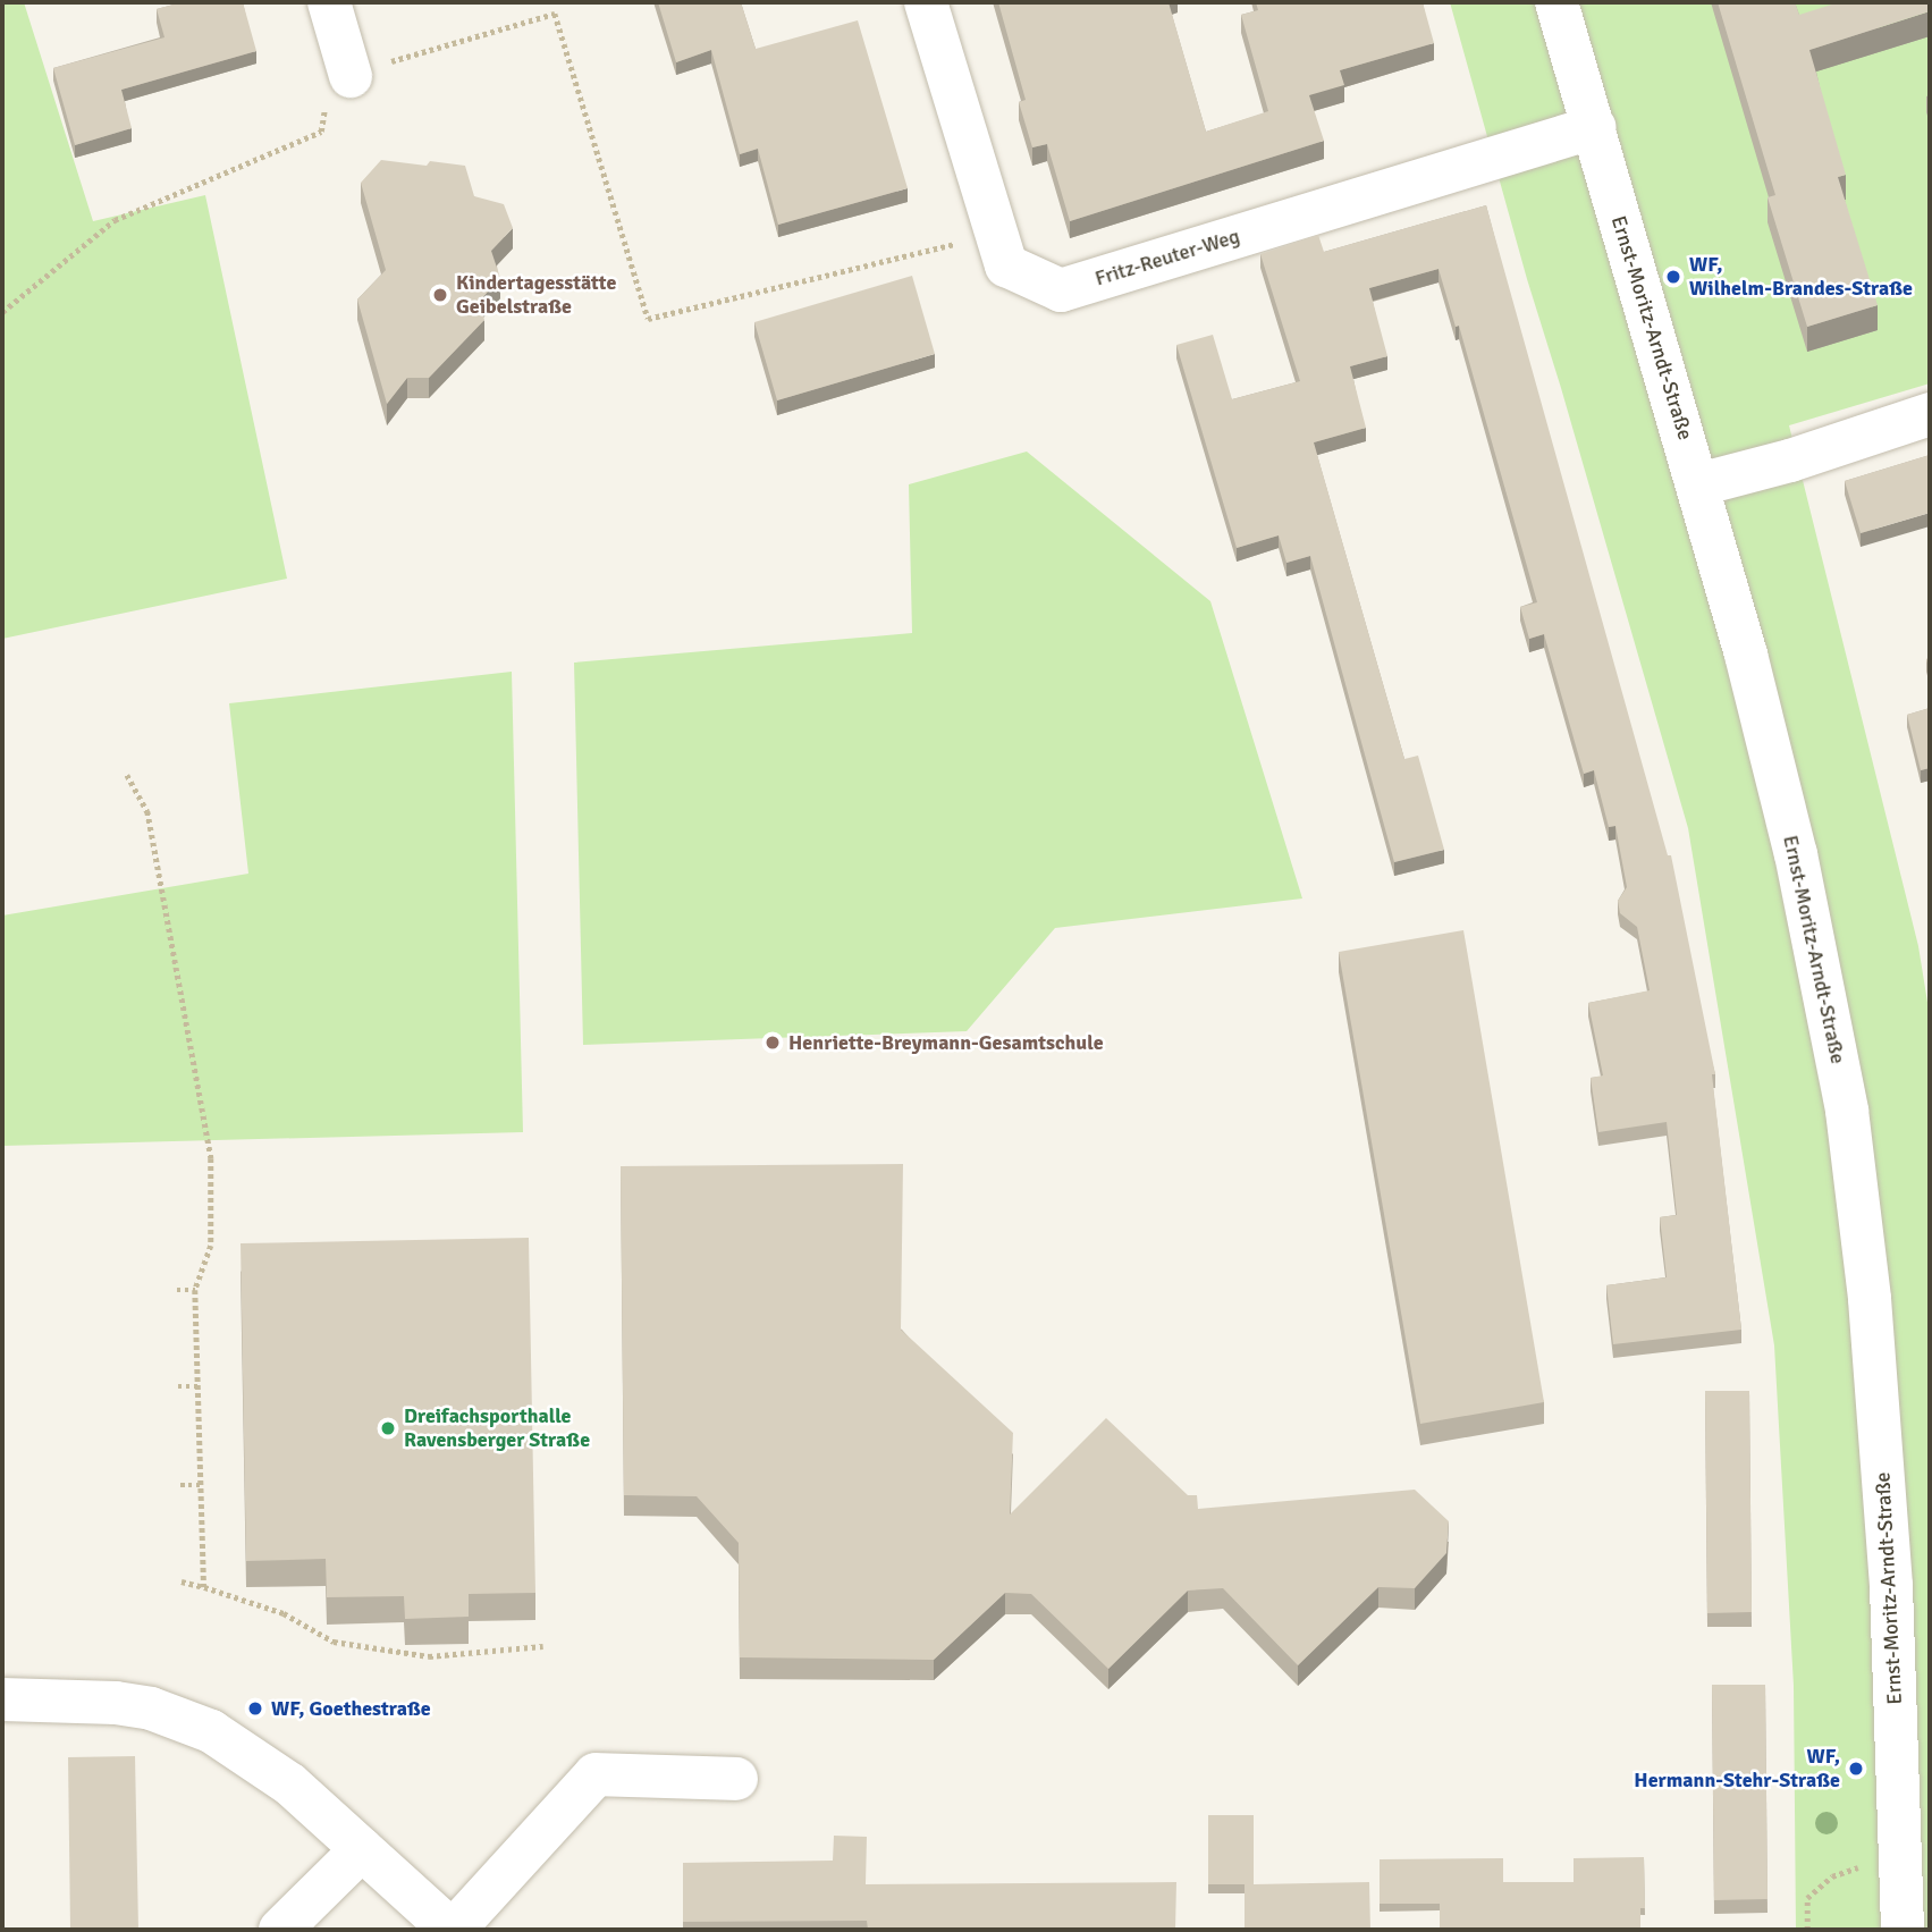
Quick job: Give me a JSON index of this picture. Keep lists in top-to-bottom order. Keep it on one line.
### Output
{"streets":{"street":["Fritz-Reuter-Weg","Ernst-Moritz-Arndt-Straße"]},"crossings":[["Fritz-Reuter-Weg","Ernst-Moritz-Arndt-Straße"]],"places":["WF, Wilhelm-Brandes-Straße","Kindertagesstätte Geibelstraße","Henriette-Breymann-Gesamtschule","Dreifachsporthalle Ravensberger Straße","WF, Goethestraße","WF, Hermann-Stehr-Straße"]}
